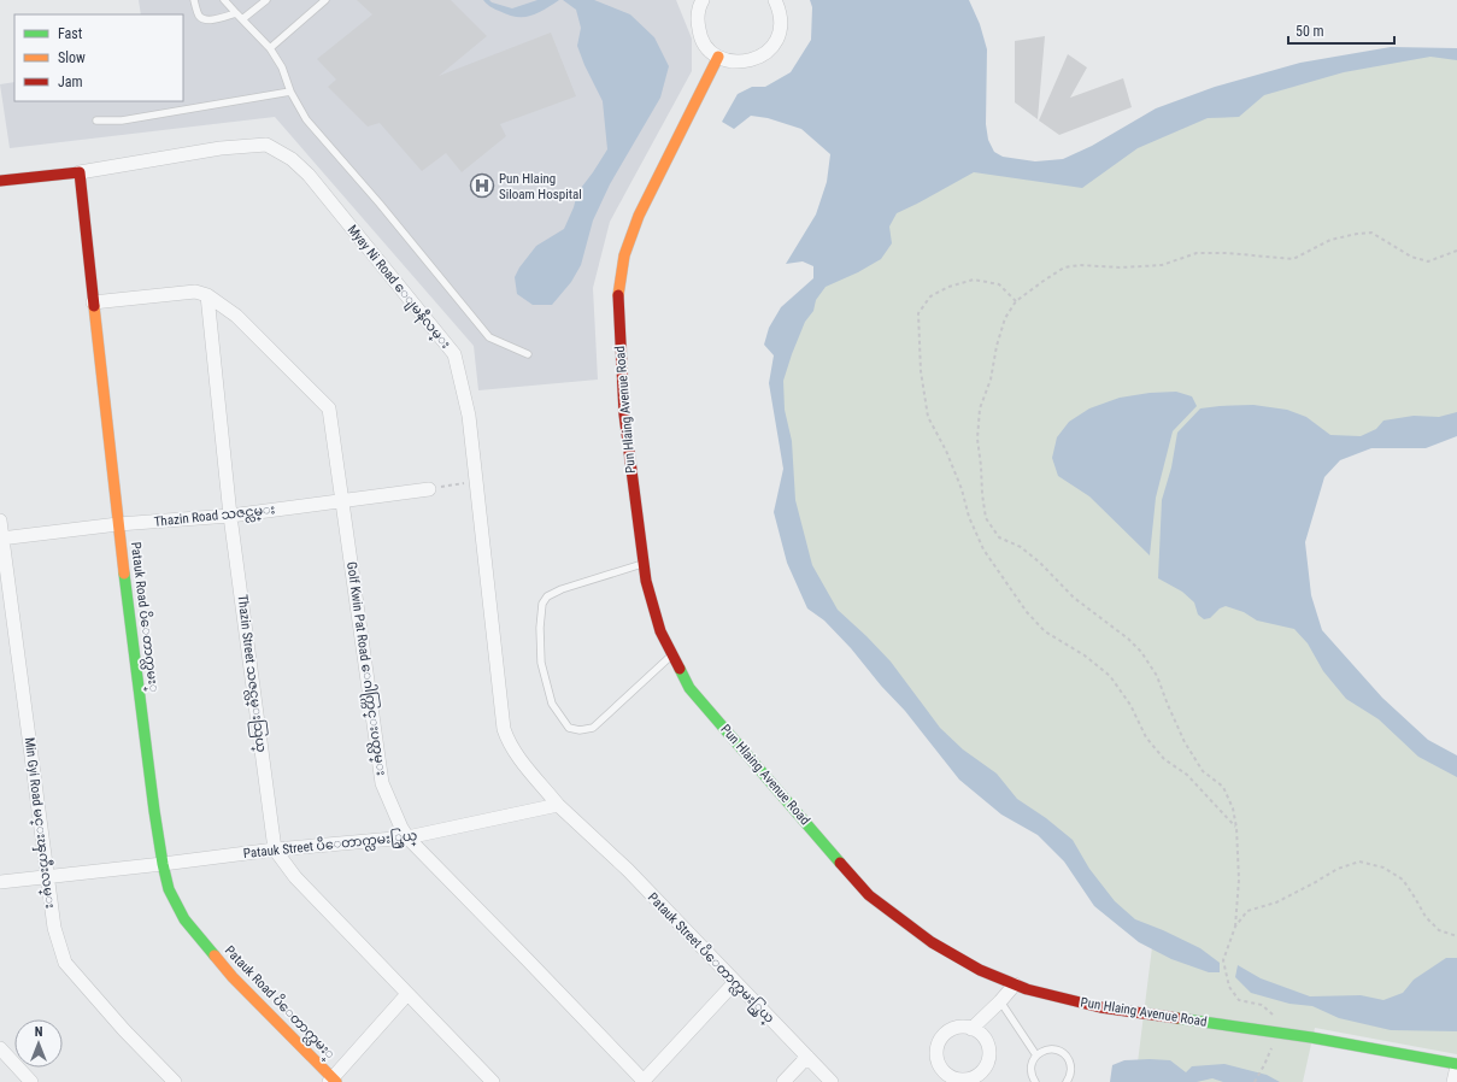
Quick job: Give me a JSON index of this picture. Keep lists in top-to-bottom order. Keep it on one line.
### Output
{"streets":{"street":["Myay Ni Road ေျမနီလမ္း","Pun Hlaing Avenue Road","Thazin Road သဇင္လမ္း","Patauk Road ပိေတာက္လမး္","Golf Kwin Pat Road ေဂါက္ကြင္းပတ္လမ္း","Thazin Street သဇင္လမ္းသြယ္","Min Gyi Road မင္းၾကီးလမ္း","Patauk Street ပိေတာက္လမး္သြယ္"]},"crossings":[["Myay Ni Road ေျမနီလမ္း","Patauk Road ပိေတာက္လမး္"],["Myay Ni Road ေျမနီလမ္း","Patauk Street ပိေတာက္လမး္သြယ္"],["Thazin Road သဇင္လမ္း","Patauk Road ပိေတာက္လမး္"],["Thazin Road သဇင္လမ္း","Golf Kwin Pat Road ေဂါက္ကြင္းပတ္လမ္း"],["Thazin Road သဇင္လမ္း","Thazin Street သဇင္လမ္းသြယ္"],["Thazin Road သဇင္လမ္း","Min Gyi Road မင္းၾကီးလမ္း"],["Patauk Road ပိေတာက္လမး္","Patauk Street ပိေတာက္လမး္သြယ္"],["Golf Kwin Pat Road ေဂါက္ကြင္းပတ္လမ္း","Thazin Street သဇင္လမ္းသြယ္"],["Golf Kwin Pat Road ေဂါက္ကြင္းပတ္လမ္း","Patauk Street ပိေတာက္လမး္သြယ္"],["Thazin Street သဇင္လမ္းသြယ္","Patauk Street ပိေတာက္လမး္သြယ္"],["Min Gyi Road မင္းၾကီးလမ္း","Patauk Street ပိေတာက္လမး္သြယ္"]],"places":{"hospital":["Pun Hlaing Siloam Hospital"]},"legend":["Fast","Slow","Jam"],"scale_bar":"50 m","north":"top"}
